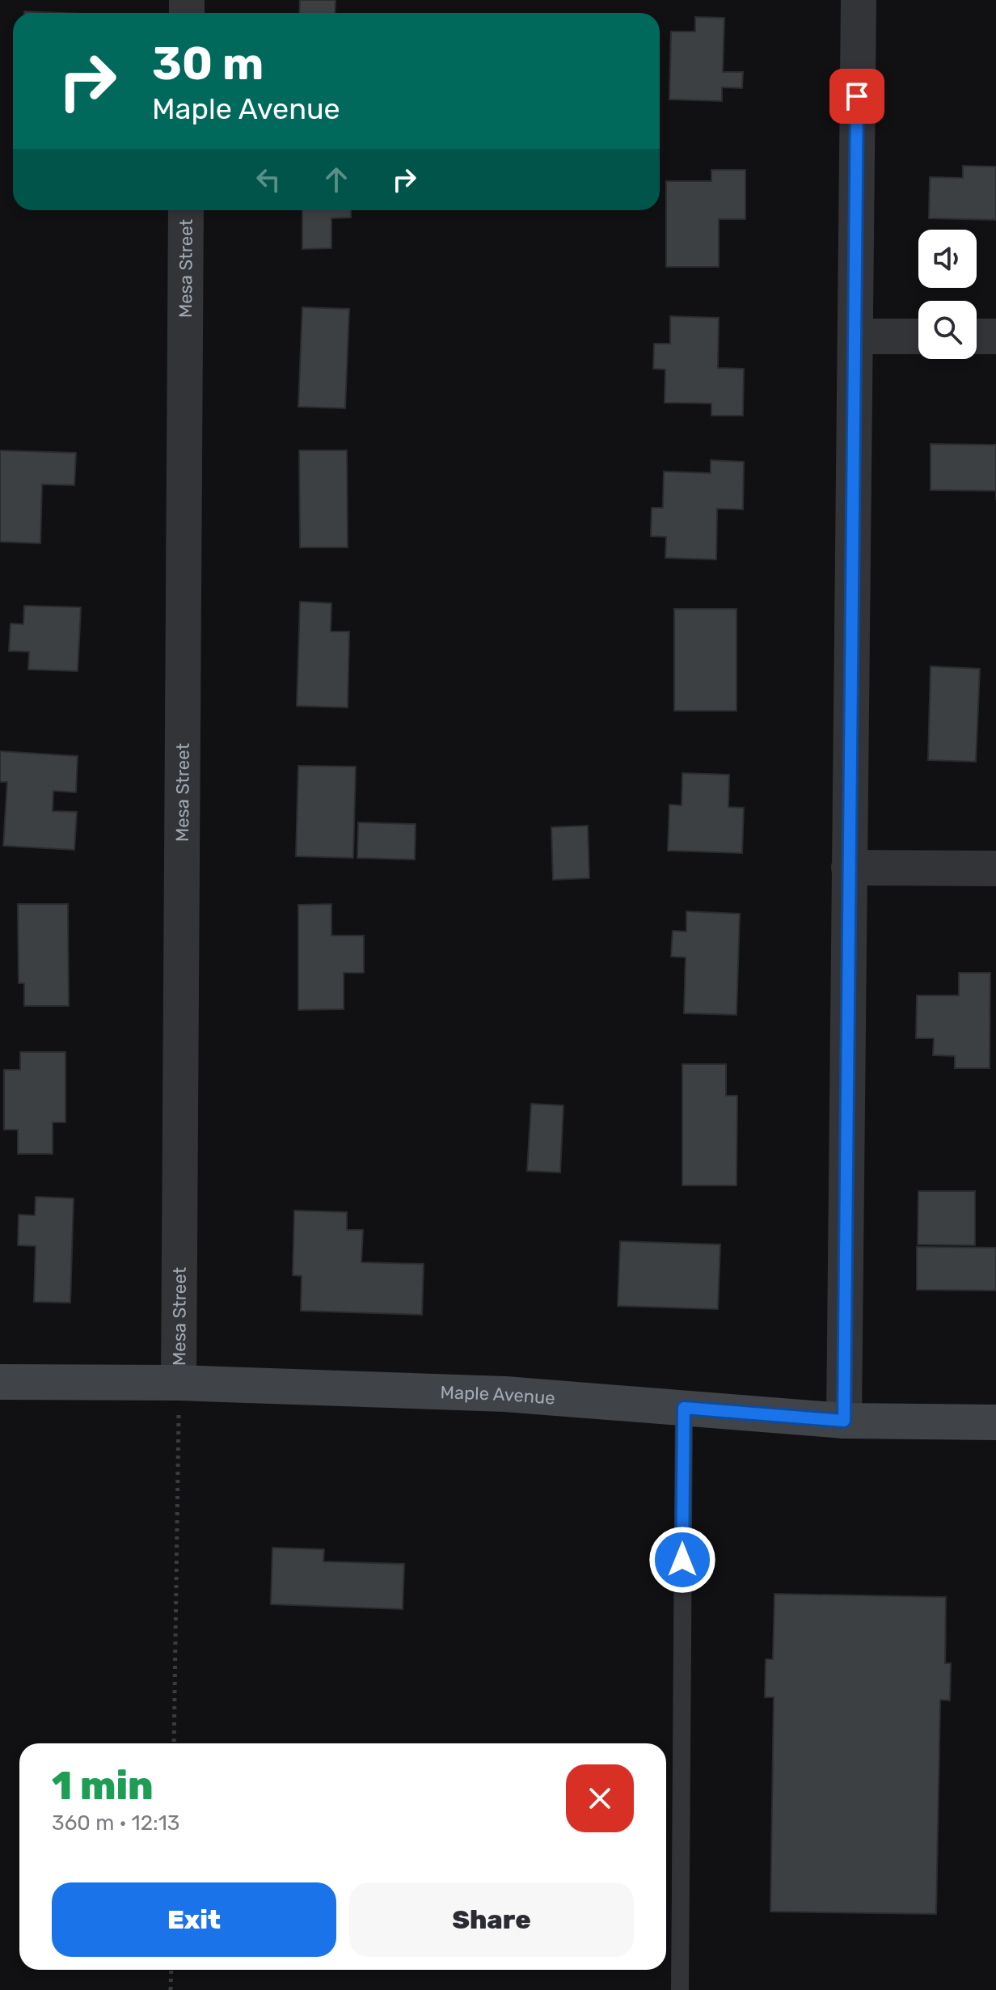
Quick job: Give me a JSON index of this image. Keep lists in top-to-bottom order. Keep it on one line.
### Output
{"streets":{"street":["Mesa Street","Maple Avenue"]},"crossings":[["Mesa Street","Maple Avenue"]],"page":{"turn":["30 m","Maple Avenue"],"heading":["1 min","360 m · 12:13"],"buttons":["Exit","Share"]}}
